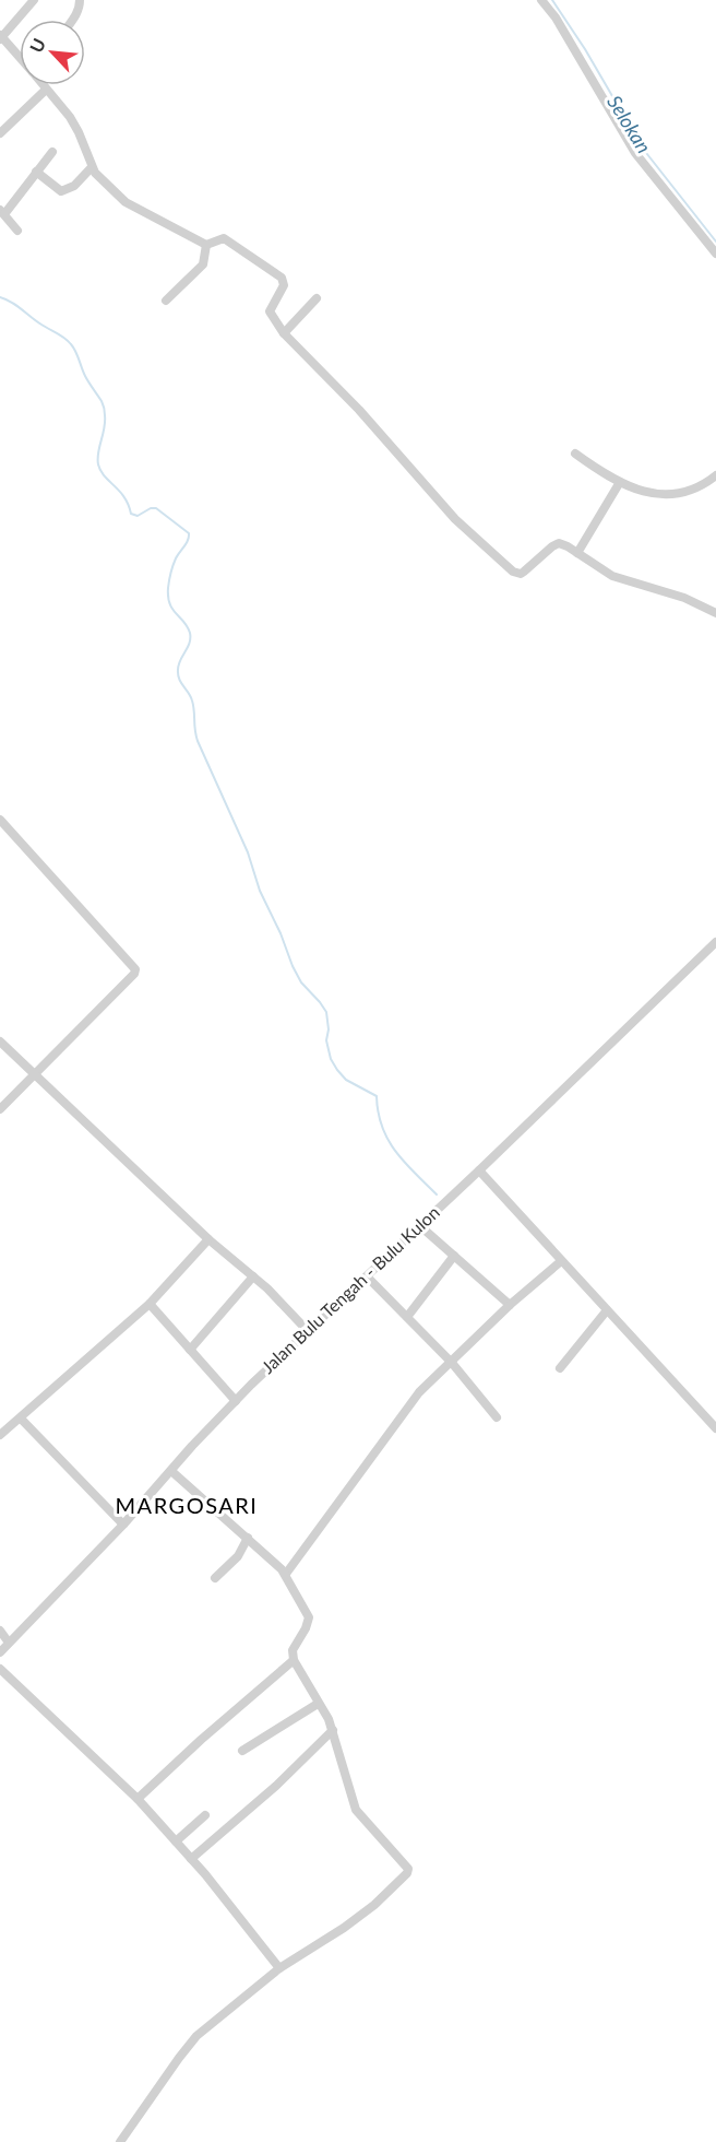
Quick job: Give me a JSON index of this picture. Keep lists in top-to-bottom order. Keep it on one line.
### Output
{"streets":{"street":["Jalan Bulu Tengah - Bulu Kulon"]},"districts":["MARGOSARI"],"water":["Selokan"],"north":"top left"}
